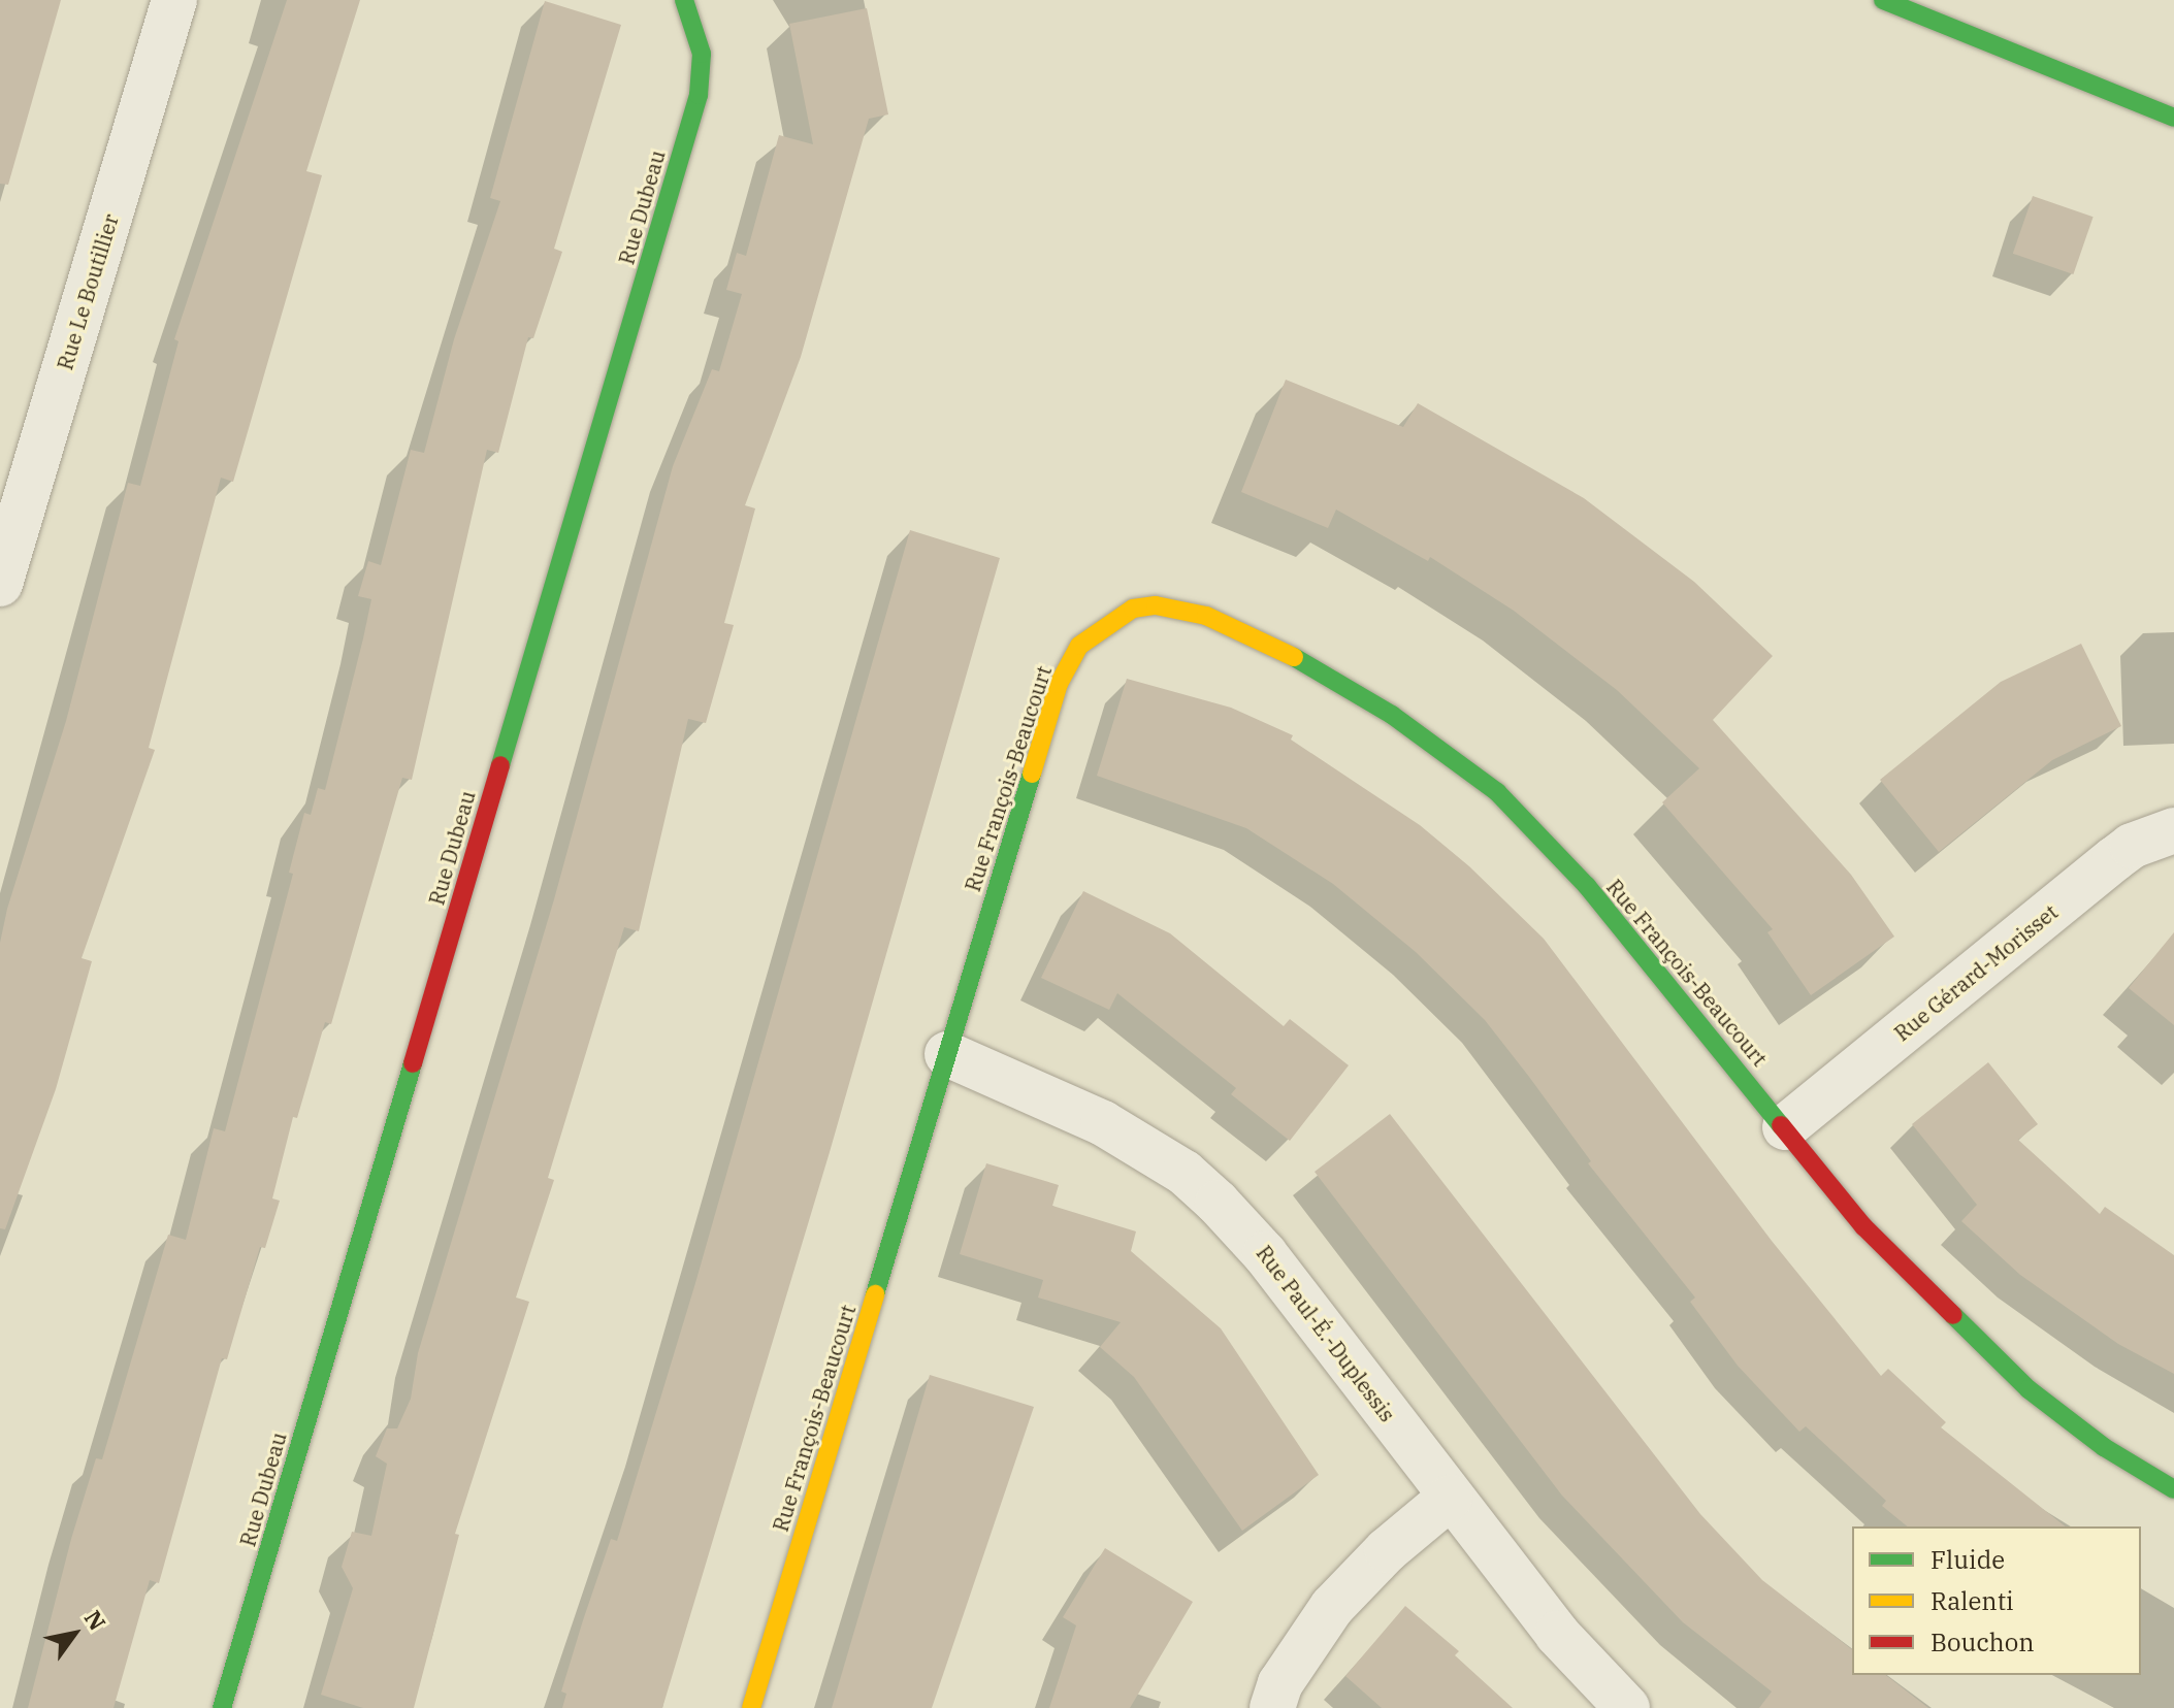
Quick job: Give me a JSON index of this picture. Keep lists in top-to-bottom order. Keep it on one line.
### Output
{"streets":{"street":["Rue Dubeau","Rue Le Boutillier","Rue François-Beaucourt","Rue Gérard-Morisset","Rue Paul-É.-Duplessis"]},"crossings":[["Rue François-Beaucourt","Rue Gérard-Morisset"],["Rue François-Beaucourt","Rue Paul-É.-Duplessis"]],"legend":["Fluide","Ralenti","Bouchon"],"north":"top right"}
